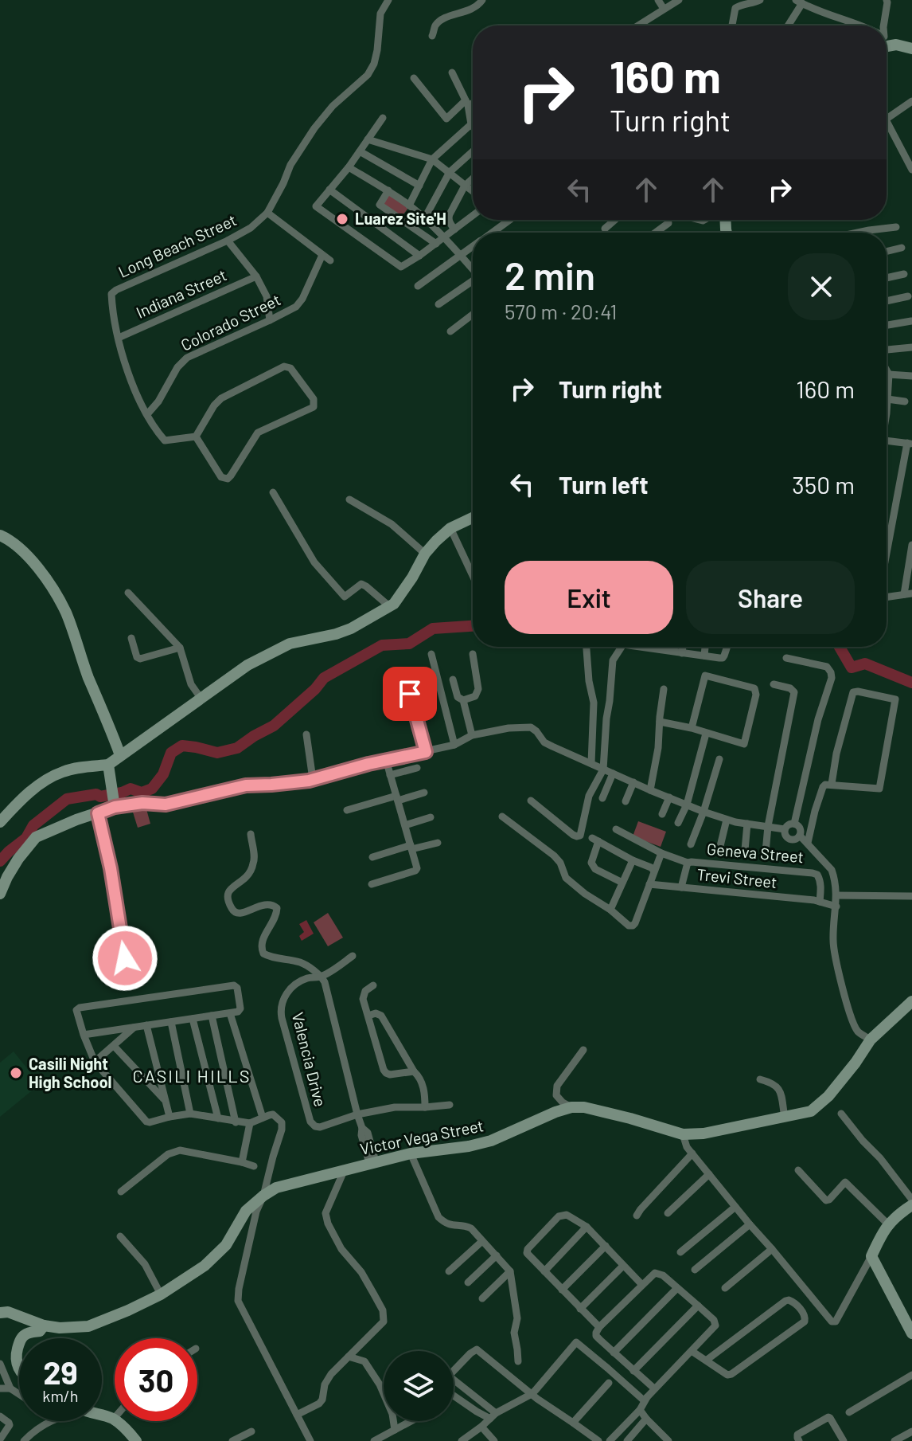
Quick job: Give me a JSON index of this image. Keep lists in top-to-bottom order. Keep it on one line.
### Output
{"streets":{"street":["Long Beach Street","Indiana Street","Colorado Street","Geneva Street","Trevi Street","Valencia Drive","Victor Vega Street"]},"crossings":[["Long Beach Street","Indiana Street"],["Geneva Street","Trevi Street"]],"districts":["CASILI HILLS"],"places":["Luarez Site'H","Casili Night High School"],"page":{"turn":["160 m","Turn right"],"heading":["2 min","570 m · 20:41"],"list":[{"name":"Turn right","value":"160 m"},{"name":"Turn left","value":"350 m"}],"buttons":["Exit","Share"],"speed":"29 km/h","limit":"30"}}
